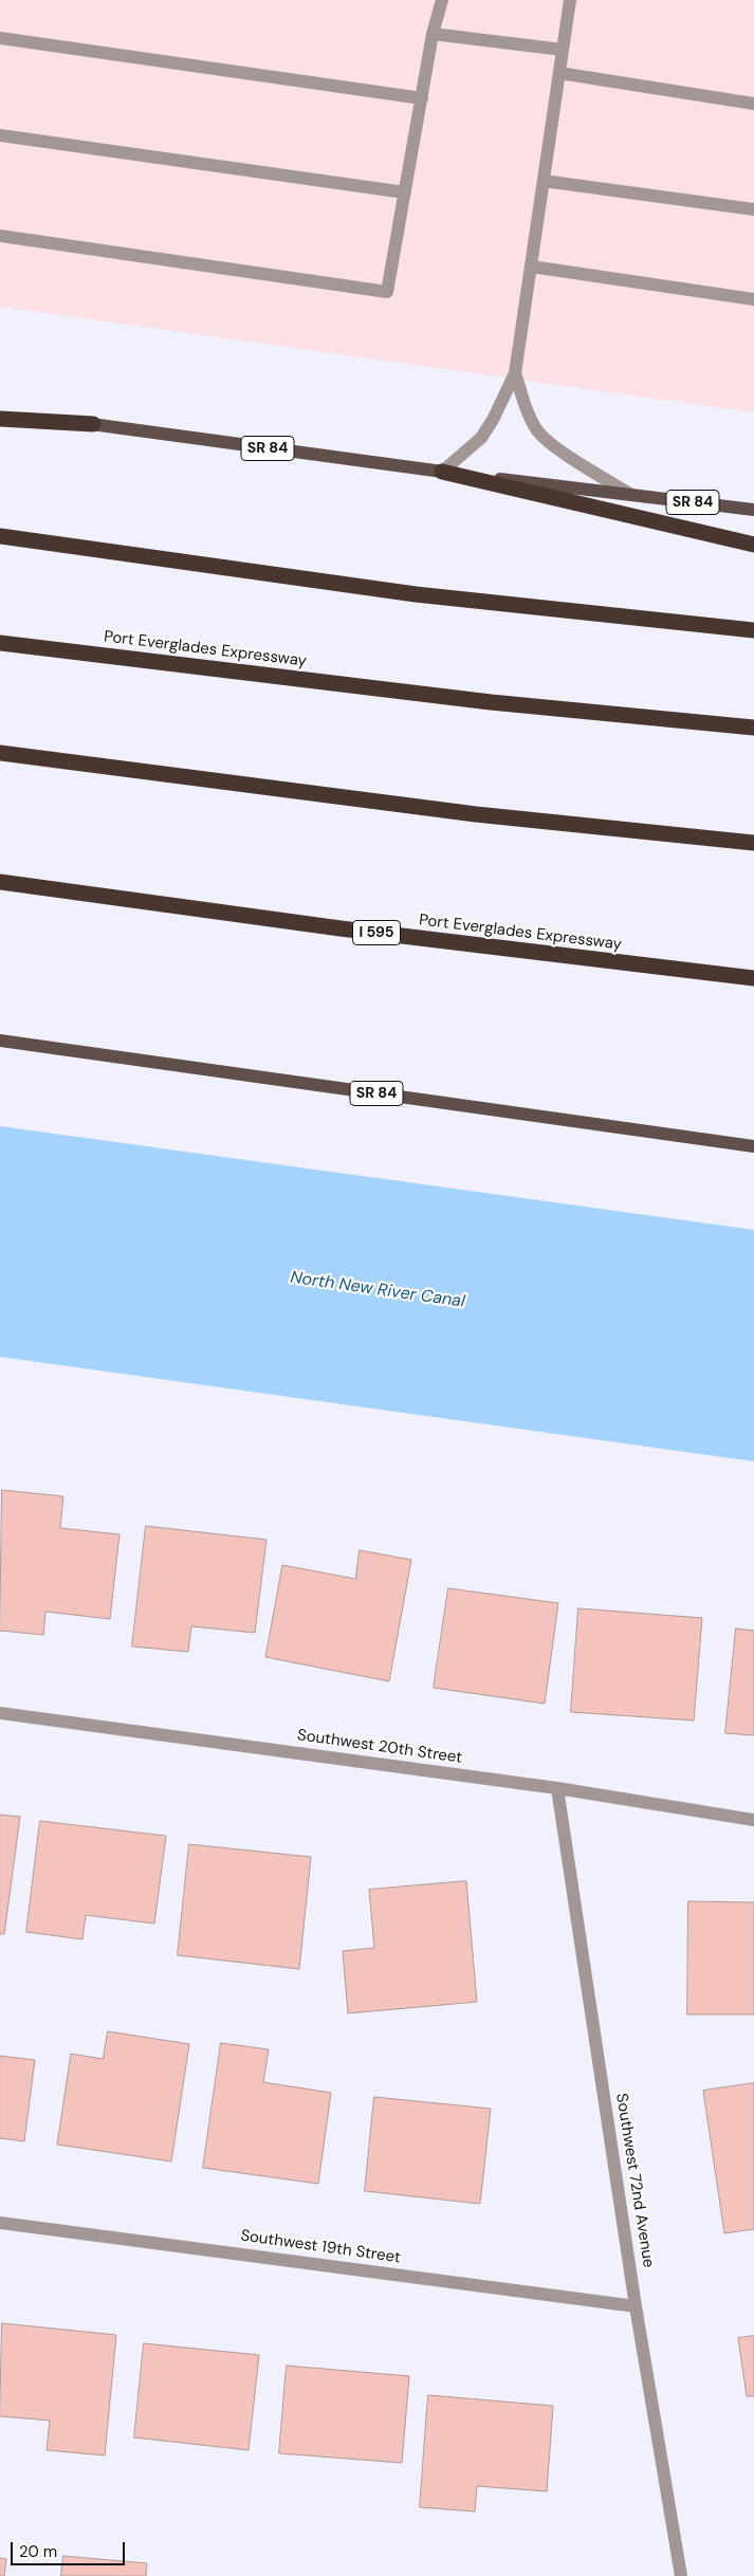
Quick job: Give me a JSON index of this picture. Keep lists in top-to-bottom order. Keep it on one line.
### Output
{"streets":{"highway":["Port Everglades Expressway","I 595"],"main road":["SR 84"],"street":["Southwest 20th Street","Southwest 72nd Avenue","Southwest 19th Street"]},"crossings":[["Southwest 20th Street","Southwest 72nd Avenue"],["Southwest 72nd Avenue","Southwest 19th Street"]],"water":["North New River Canal"],"scale_bar":"20 m"}
